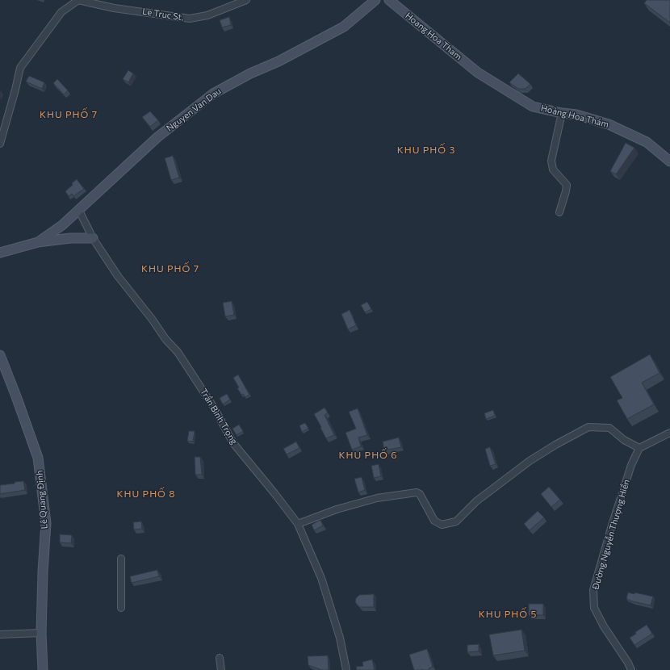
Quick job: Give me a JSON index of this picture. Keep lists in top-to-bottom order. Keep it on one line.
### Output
{"streets":{"street":["Le Truc St.","Nguyen Van Dau","Hoàng Hoa Thám","Trần Bình Trọng","Lê Quang Định","Đường Nguyễn Thượng Hiền"]},"crossings":[["Nguyen Van Dau","Trần Bình Trọng"]],"districts":["KHU PHỐ 7","KHU PHỐ 3","KHU PHỐ 7","KHU PHỐ 6","KHU PHỐ 8","KHU PHỐ 5"]}
